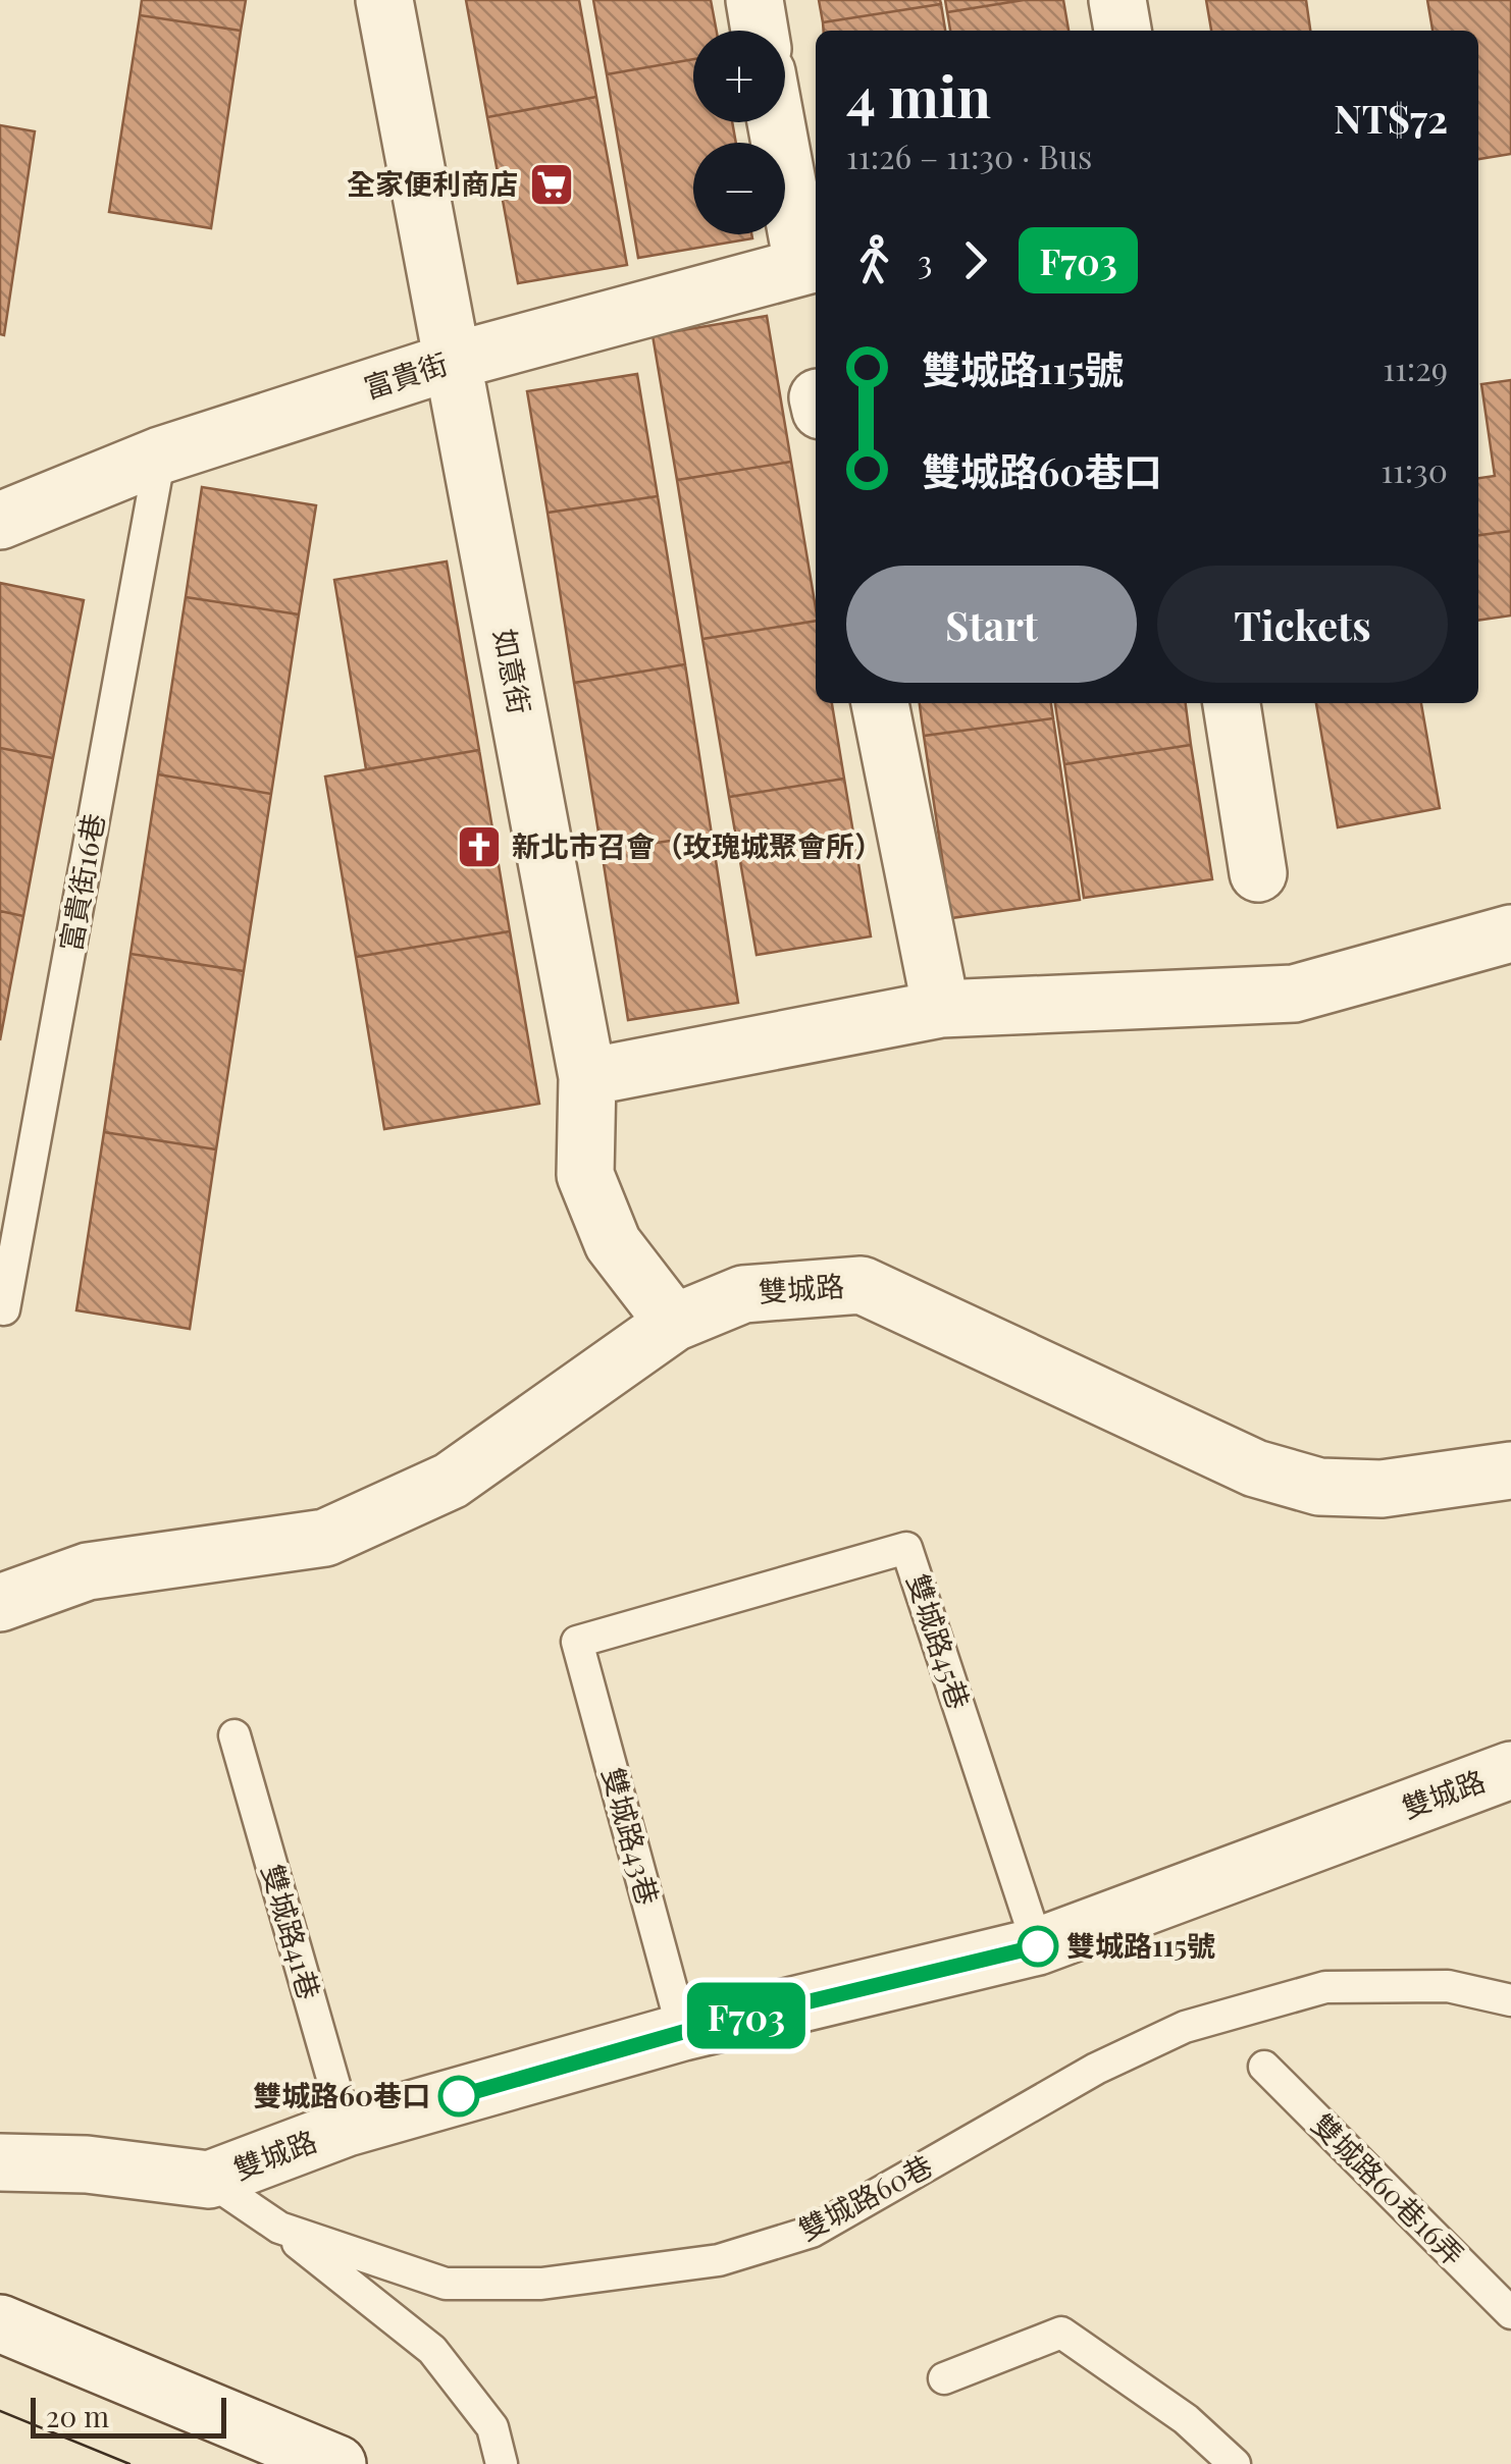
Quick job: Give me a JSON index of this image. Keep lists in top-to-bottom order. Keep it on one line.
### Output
{"streets":{"street":["富貴街","如意街","雙城路"],"lane":["富貴街16巷","雙城路45巷","雙城路43巷","雙城路41巷","雙城路60巷16弄","雙城路60巷"]},"crossings":[["富貴街","如意街"],["富貴街","富貴街16巷"],["如意街","雙城路"],["雙城路","雙城路45巷"],["雙城路","雙城路43巷"],["雙城路","雙城路41巷"],["雙城路","雙城路60巷"],["雙城路45巷","雙城路43巷"]],"places":{"supermarket":["全家便利商店"],"church":["新北市召會（玫瑰城聚會所）"],"other":["雙城路115號","雙城路60巷口"]},"lines":["bus line F703"],"scale_bar":"20 m","page":{"on_map":"F703","map_buttons":["+","−"],"heading":["4 min","11:26 – 11:30 · Bus","NT$72"],"legs":["3","F703"],"list":[{"name":"雙城路115號","value":"11:29"},{"name":"雙城路60巷口","value":"11:30"}],"buttons":["Start","Tickets"],"scale":"20 m"}}
